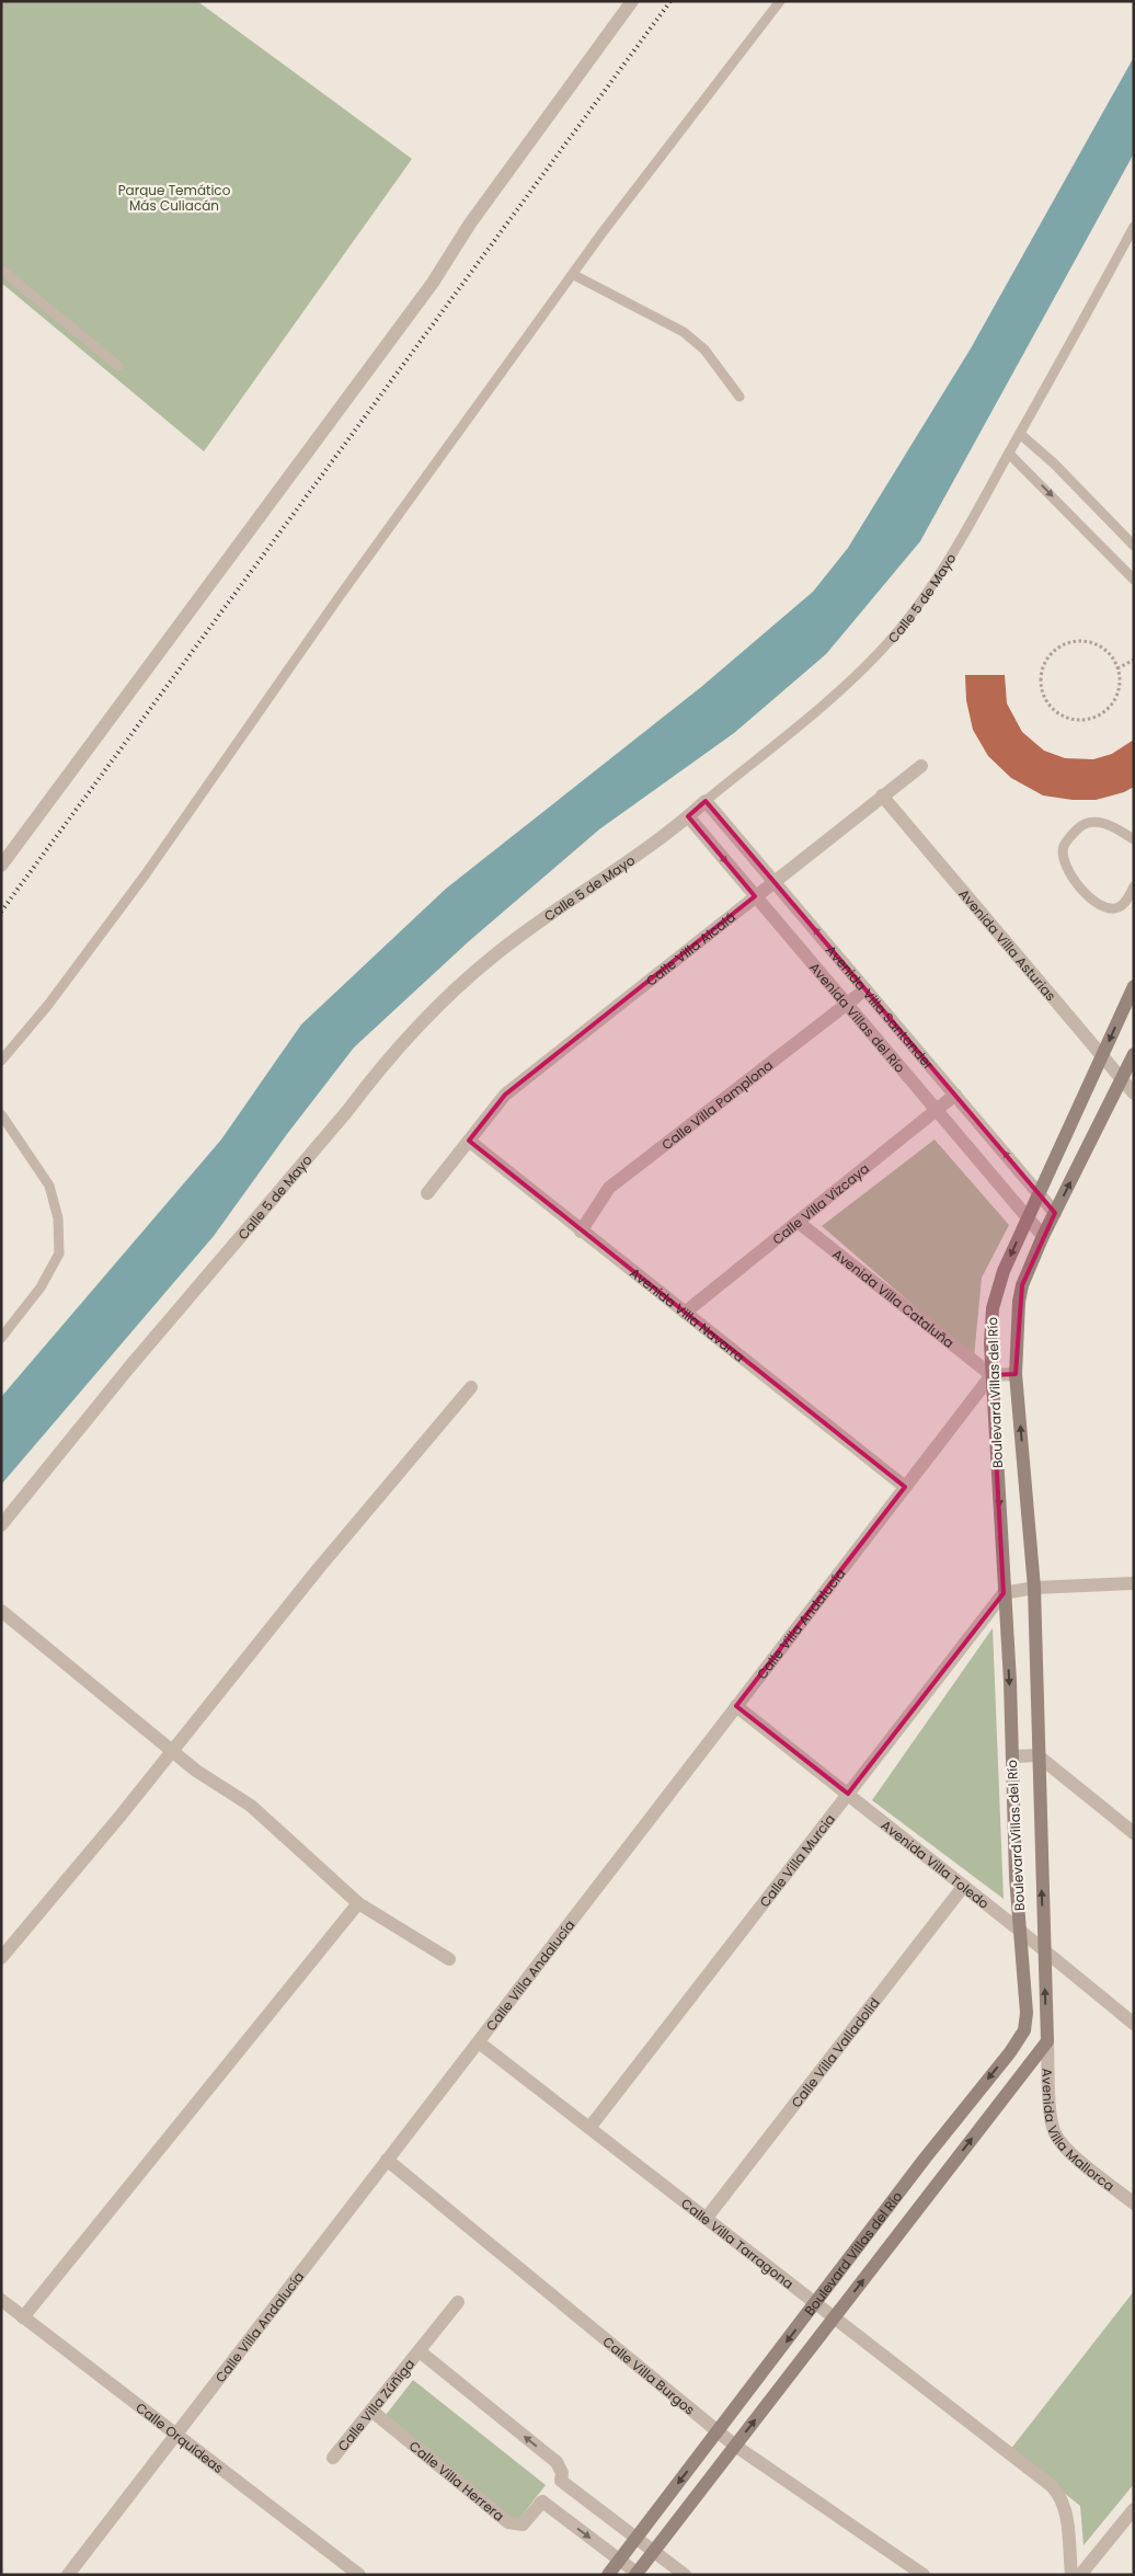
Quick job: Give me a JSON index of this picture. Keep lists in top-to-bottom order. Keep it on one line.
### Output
{"streets":{"street":["Calle 5 de Mayo","Avenida Villa Asturias","Calle Villa Alcalá","Avenida Villa Santander","Avenida Villas del Río","Calle Villa Pamplona","Calle Villa Vizcaya","Avenida Villa Cataluña","Avenida Villa Navarra","Boulevard Villas del Río","Calle Villa Andalucía","Calle Villa Murcia","Avenida Villa Toledo","Calle Villa Valladolid","Avenida Villa Mallorca","Calle Villa Tarragona","Calle Villa Burgos","Calle Villa Zúñiga","Calle Orquídeas","Calle Villa Herrera"]},"crossings":[["Calle 5 de Mayo","Avenida Villa Santander"],["Calle 5 de Mayo","Avenida Villas del Río"],["Avenida Villa Asturias","Calle Villa Alcalá"],["Avenida Villa Asturias","Boulevard Villas del Río"],["Calle Villa Alcalá","Avenida Villa Santander"],["Calle Villa Alcalá","Avenida Villas del Río"],["Calle Villa Alcalá","Avenida Villa Navarra"],["Avenida Villa Santander","Calle Villa Pamplona"],["Avenida Villa Santander","Calle Villa Vizcaya"],["Avenida Villa Santander","Boulevard Villas del Río"],["Avenida Villas del Río","Calle Villa Pamplona"],["Avenida Villas del Río","Calle Villa Vizcaya"],["Avenida Villas del Río","Boulevard Villas del Río"],["Calle Villa Pamplona","Avenida Villa Navarra"],["Calle Villa Vizcaya","Avenida Villa Cataluña"],["Calle Villa Vizcaya","Avenida Villa Navarra"],["Avenida Villa Cataluña","Boulevard Villas del Río"],["Avenida Villa Cataluña","Calle Villa Andalucía"],["Avenida Villa Navarra","Calle Villa Andalucía"],["Boulevard Villas del Río","Calle Villa Andalucía"],["Boulevard Villas del Río","Calle Villa Murcia"],["Boulevard Villas del Río","Avenida Villa Toledo"],["Boulevard Villas del Río","Avenida Villa Mallorca"],["Boulevard Villas del Río","Calle Villa Tarragona"],["Boulevard Villas del Río","Calle Villa Burgos"],["Boulevard Villas del Río","Calle Villa Herrera"],["Calle Villa Andalucía","Avenida Villa Toledo"],["Calle Villa Andalucía","Calle Villa Tarragona"],["Calle Villa Andalucía","Calle Villa Burgos"],["Calle Villa Andalucía","Calle Orquídeas"],["Calle Villa Murcia","Avenida Villa Toledo"],["Calle Villa Murcia","Calle Villa Tarragona"],["Avenida Villa Toledo","Calle Villa Valladolid"],["Calle Villa Valladolid","Calle Villa Tarragona"],["Calle Villa Zúñiga","Calle Villa Herrera"]],"one_way":["Avenida Villa Santander"],"parks":["Parque Temático Más Culiacán"]}
